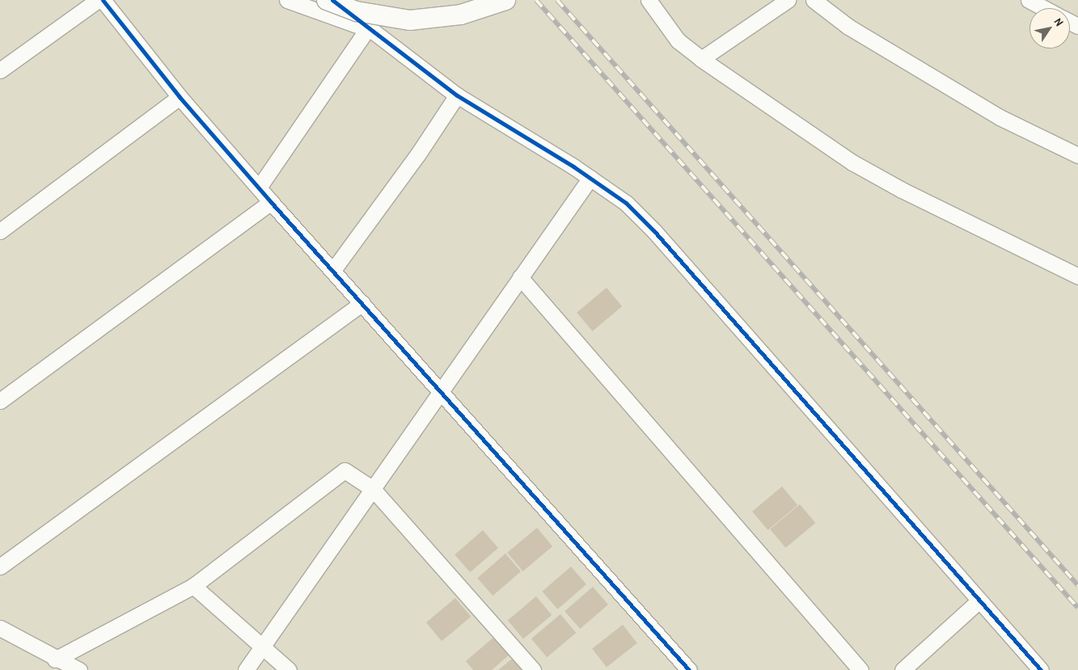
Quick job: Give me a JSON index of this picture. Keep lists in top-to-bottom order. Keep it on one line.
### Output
{"north":"top right"}
